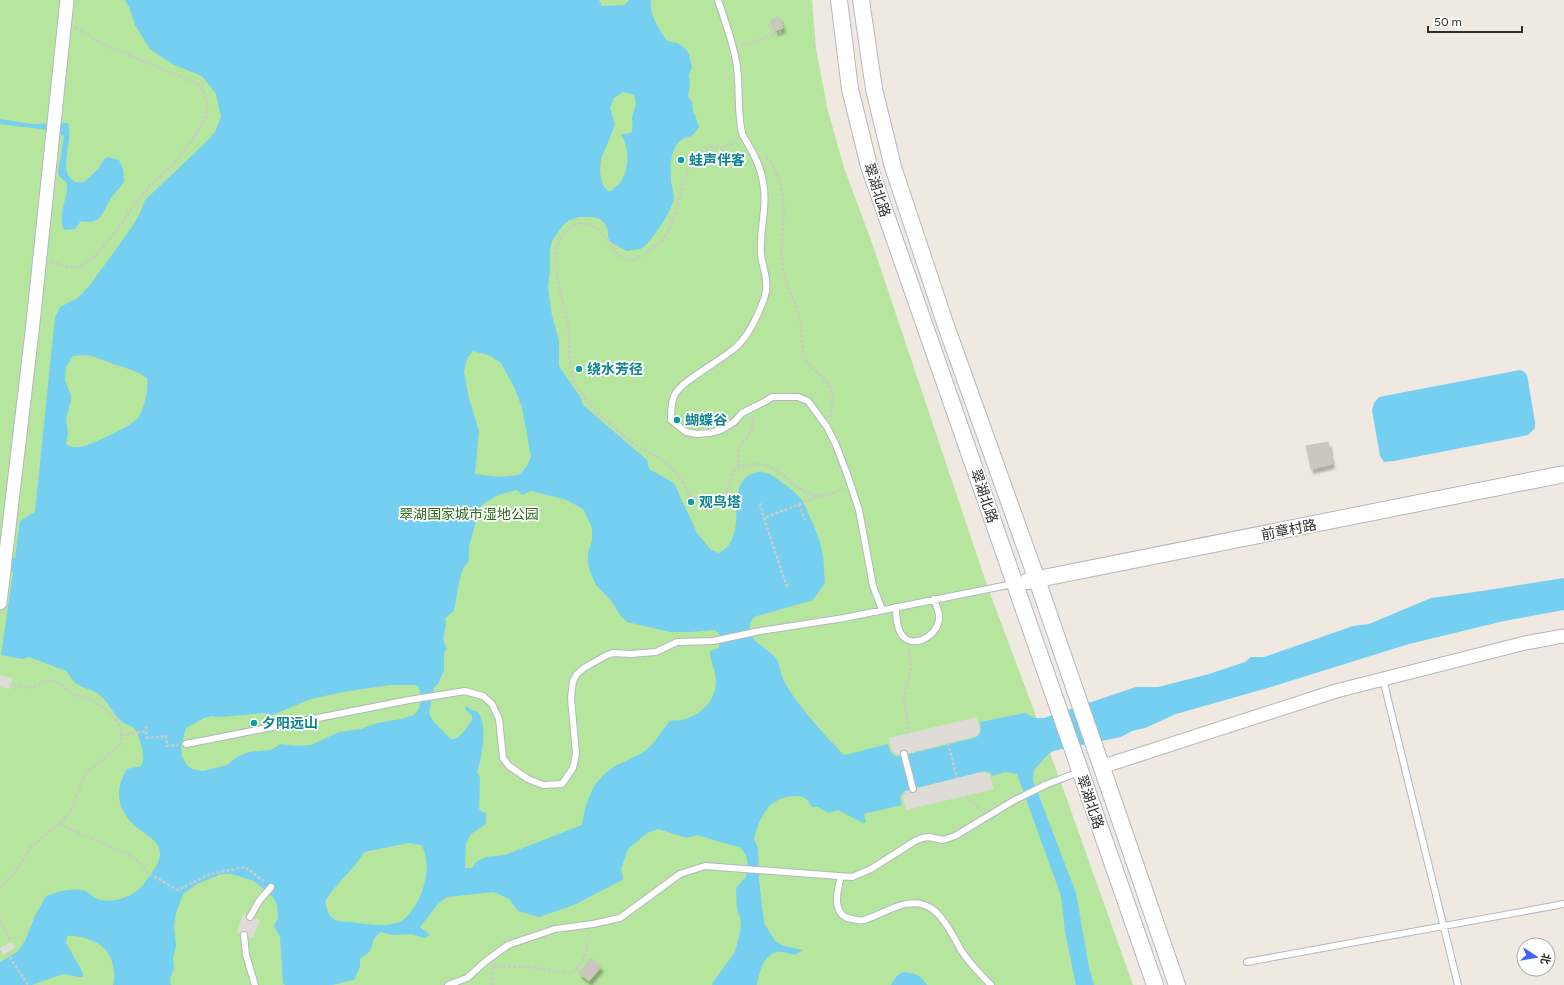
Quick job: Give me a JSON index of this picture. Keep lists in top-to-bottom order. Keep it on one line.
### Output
{"streets":{"street":["翠湖北路","前章村路"]},"crossings":[["翠湖北路","前章村路"]],"parks":["翠湖国家城市湿地公园"],"places":["蛙声伴客","绕水芳径","蝴蝶谷","观鸟塔","夕阳远山"],"scale_bar":"50 m","north":"right"}
